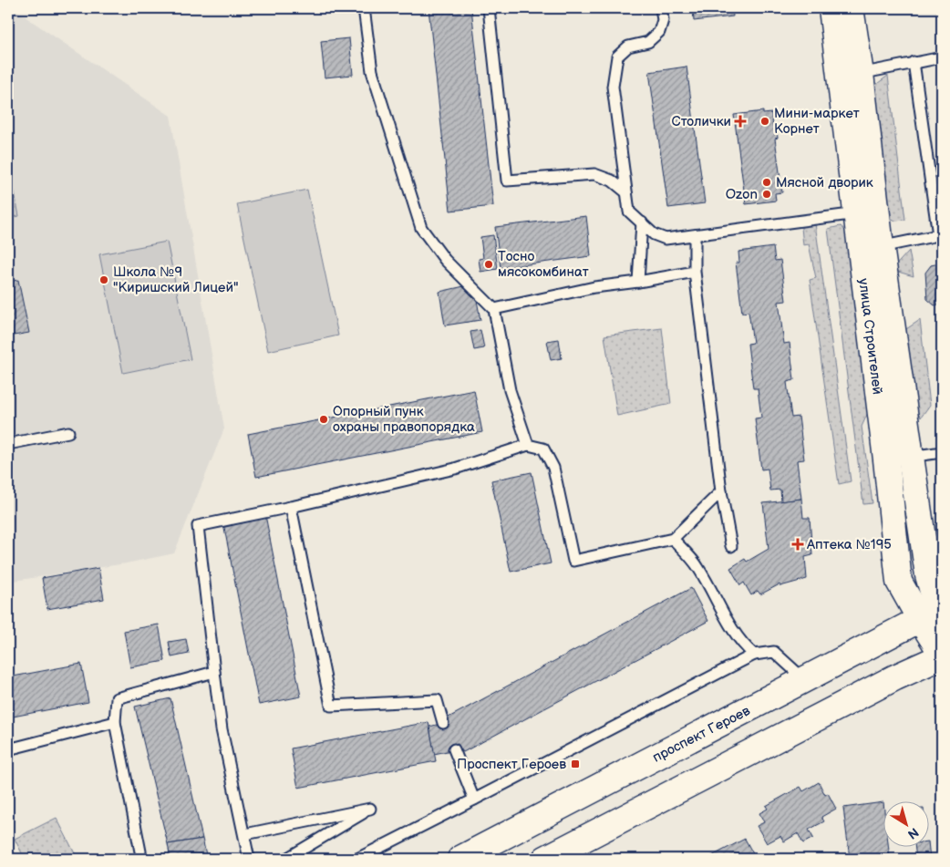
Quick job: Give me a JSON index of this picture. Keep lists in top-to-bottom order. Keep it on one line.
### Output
{"streets":{"main road":["улица Строителей","проспект Героев"]},"crossings":[["улица Строителей","проспект Героев"]],"places":{"health":["Столички","Аптека №195"],"other":["Мини-маркет Корнет","Мясной дворик","Ozon","Тосно мясокомбинат","Школа №9 \"Киришский Лицей\"","Опорный пунк охраны правопорядка"],"transit":["Проспект Героев"]},"north":"bottom right"}
